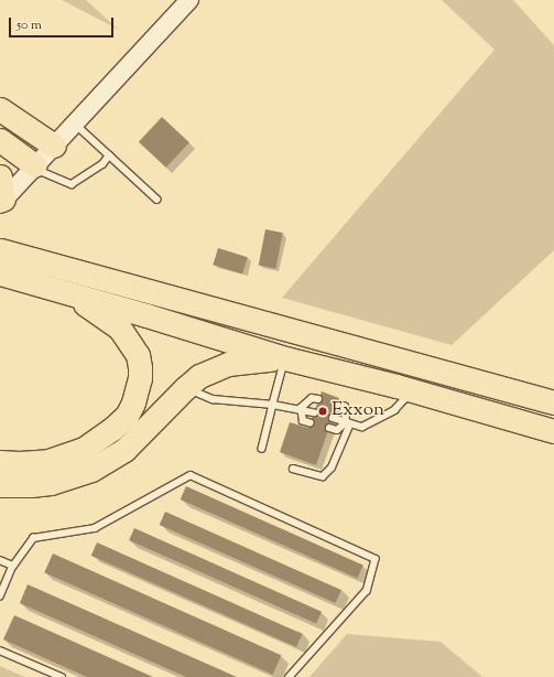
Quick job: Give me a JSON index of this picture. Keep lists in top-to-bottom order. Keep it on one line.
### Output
{"places":["Exxon"],"scale_bar":"50 m"}
